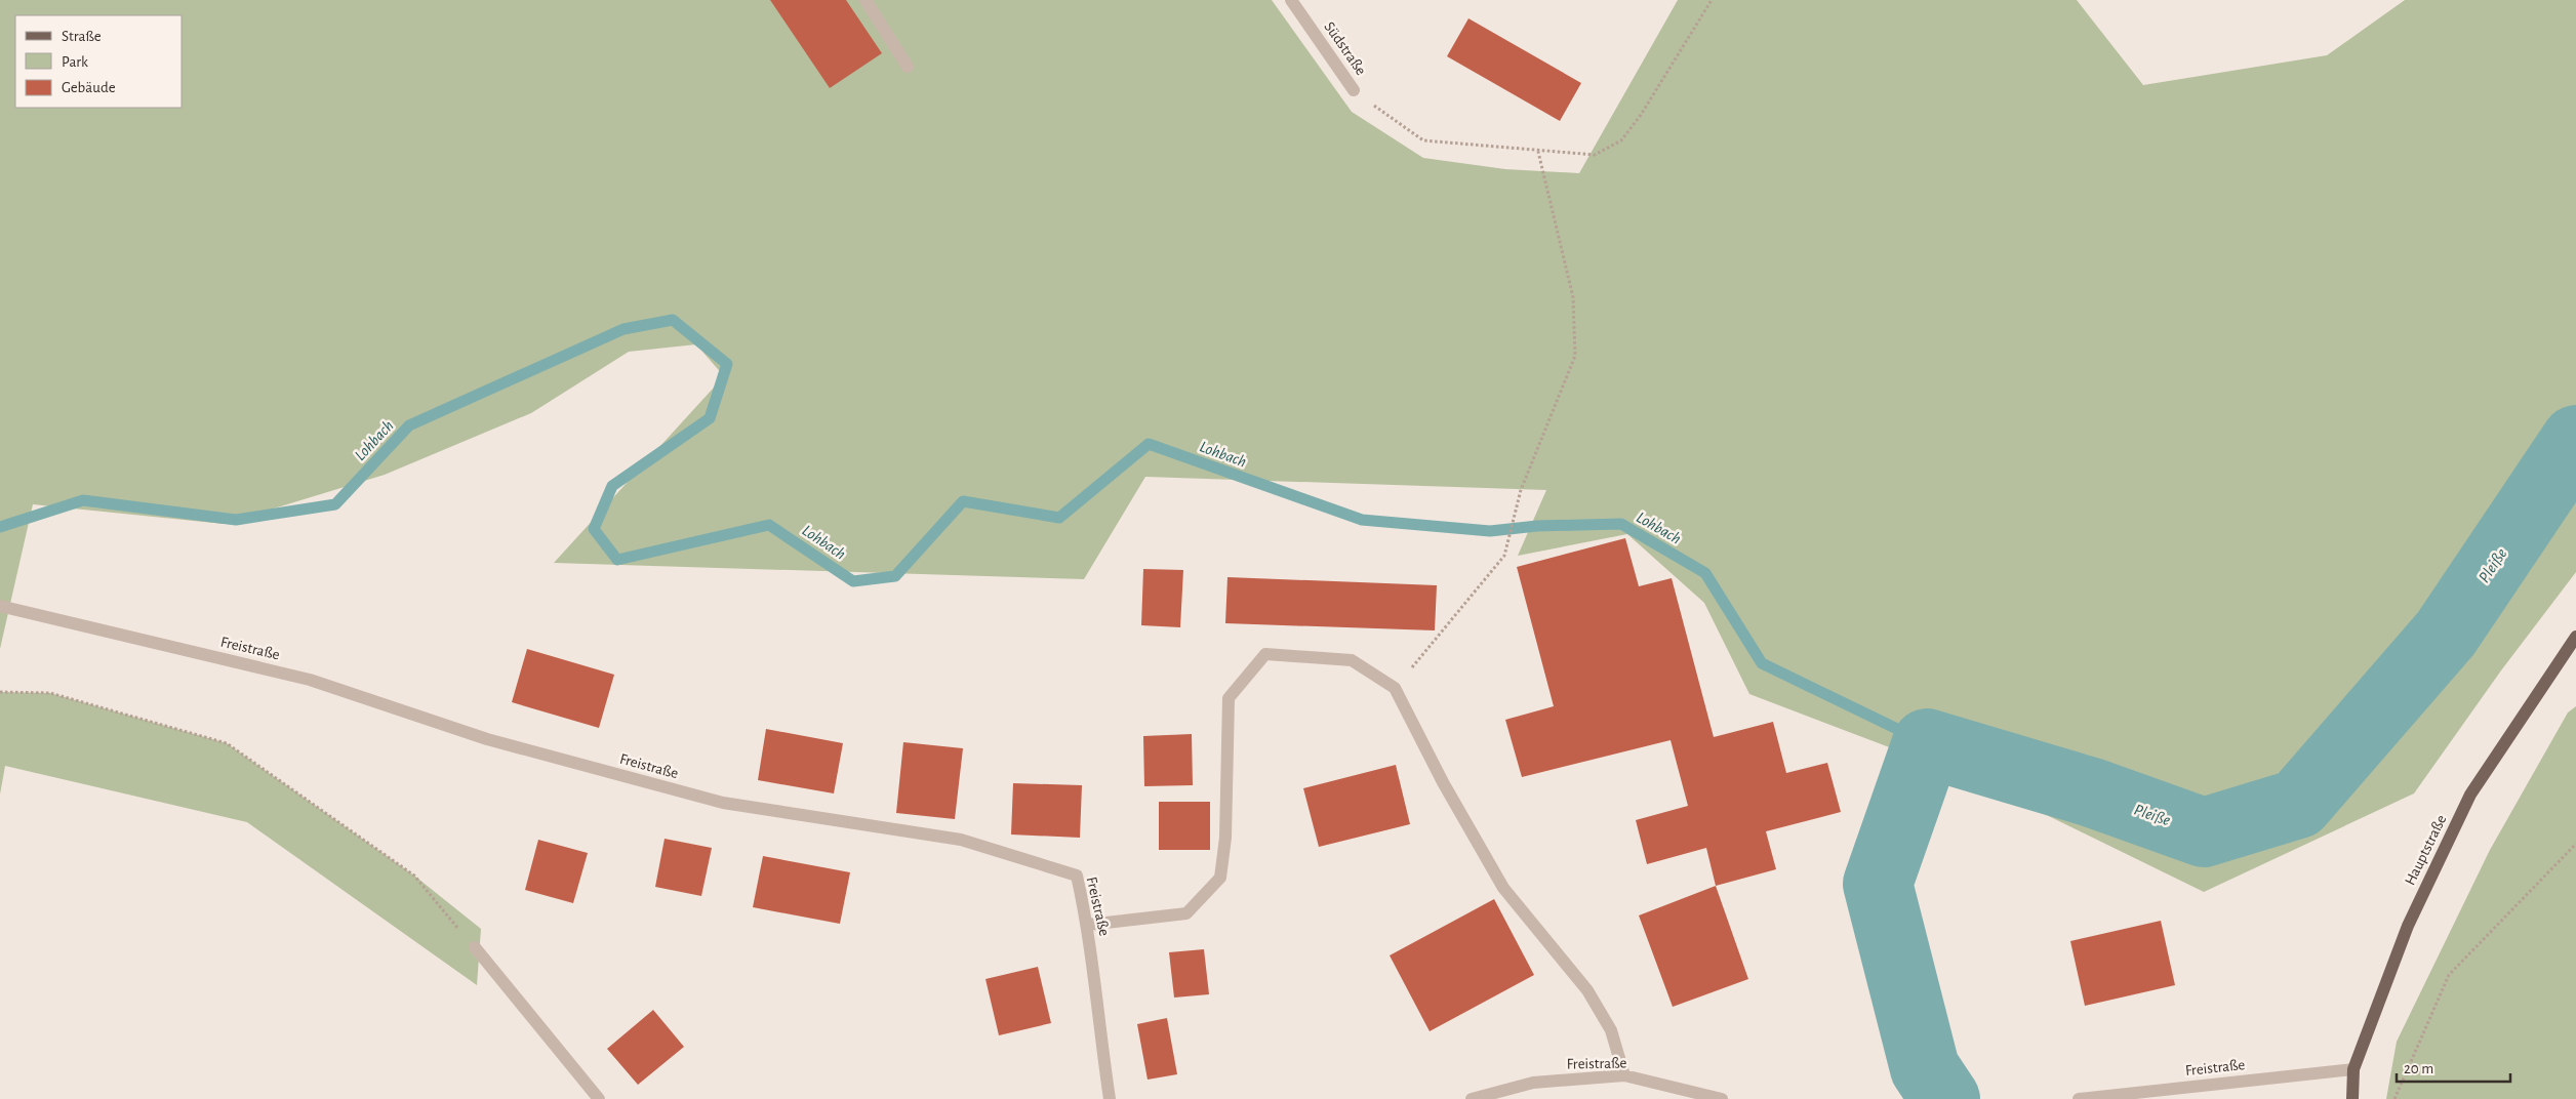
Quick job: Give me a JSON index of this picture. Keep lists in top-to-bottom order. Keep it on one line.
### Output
{"streets":{"main road":["Hauptstraße"],"street":["Südstraße","Freistraße"]},"crossings":[["Freistraße","Hauptstraße"]],"water":["Lohbach","Pleiße"],"legend":["Straße","Park","Gebäude"],"scale_bar":"20 m"}
